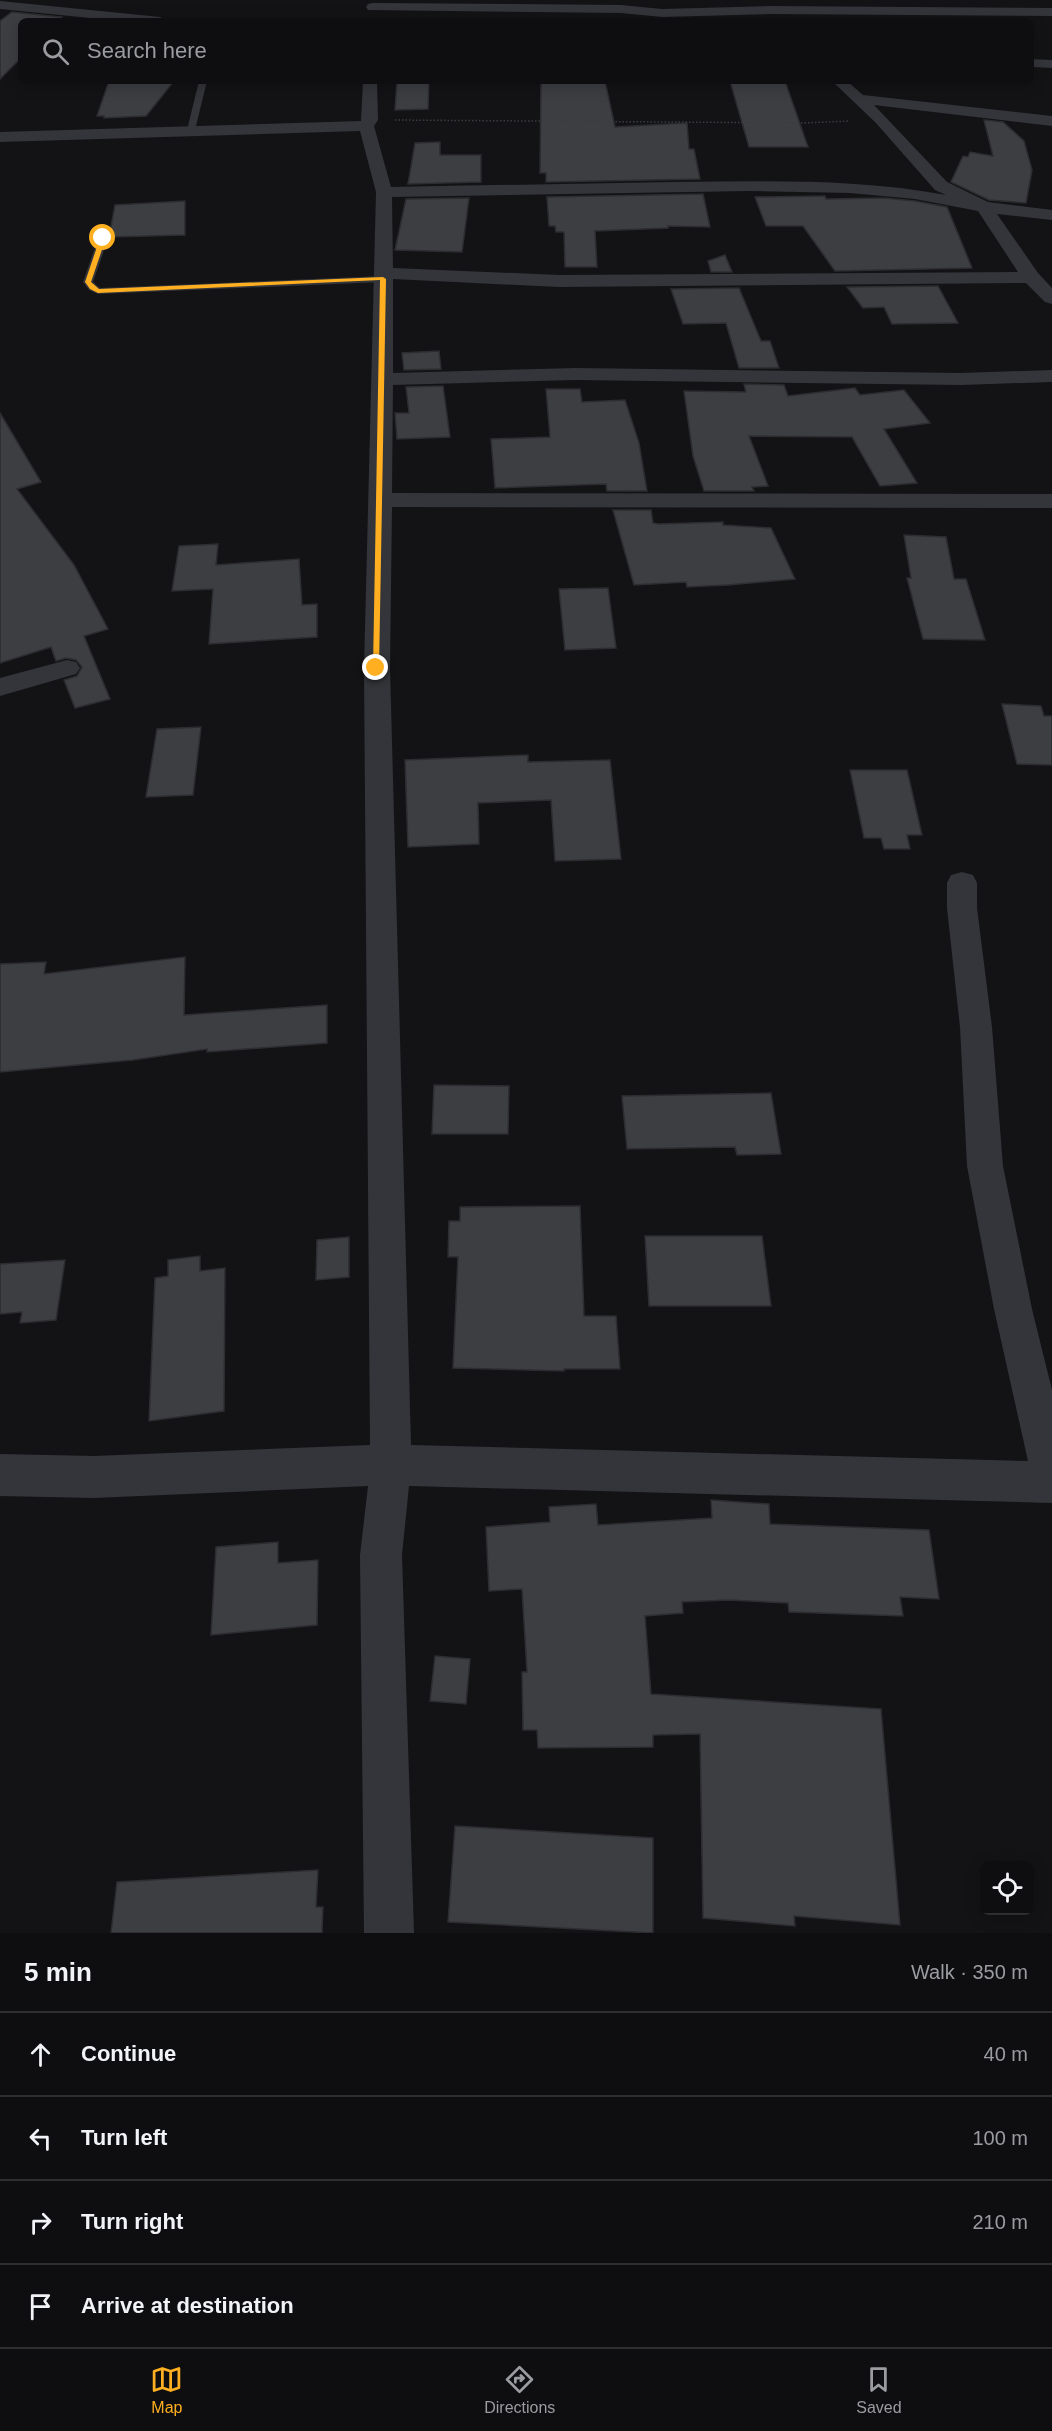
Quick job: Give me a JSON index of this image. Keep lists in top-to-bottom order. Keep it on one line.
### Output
{"page":{"search":"Search here","heading":["5 min","Walk · 350 m"],"list":[["Continue","40 m"],["Turn left","100 m"],["Turn right","210 m"],"Arrive at destination"],"nav":["Map","Directions","Saved"]}}
